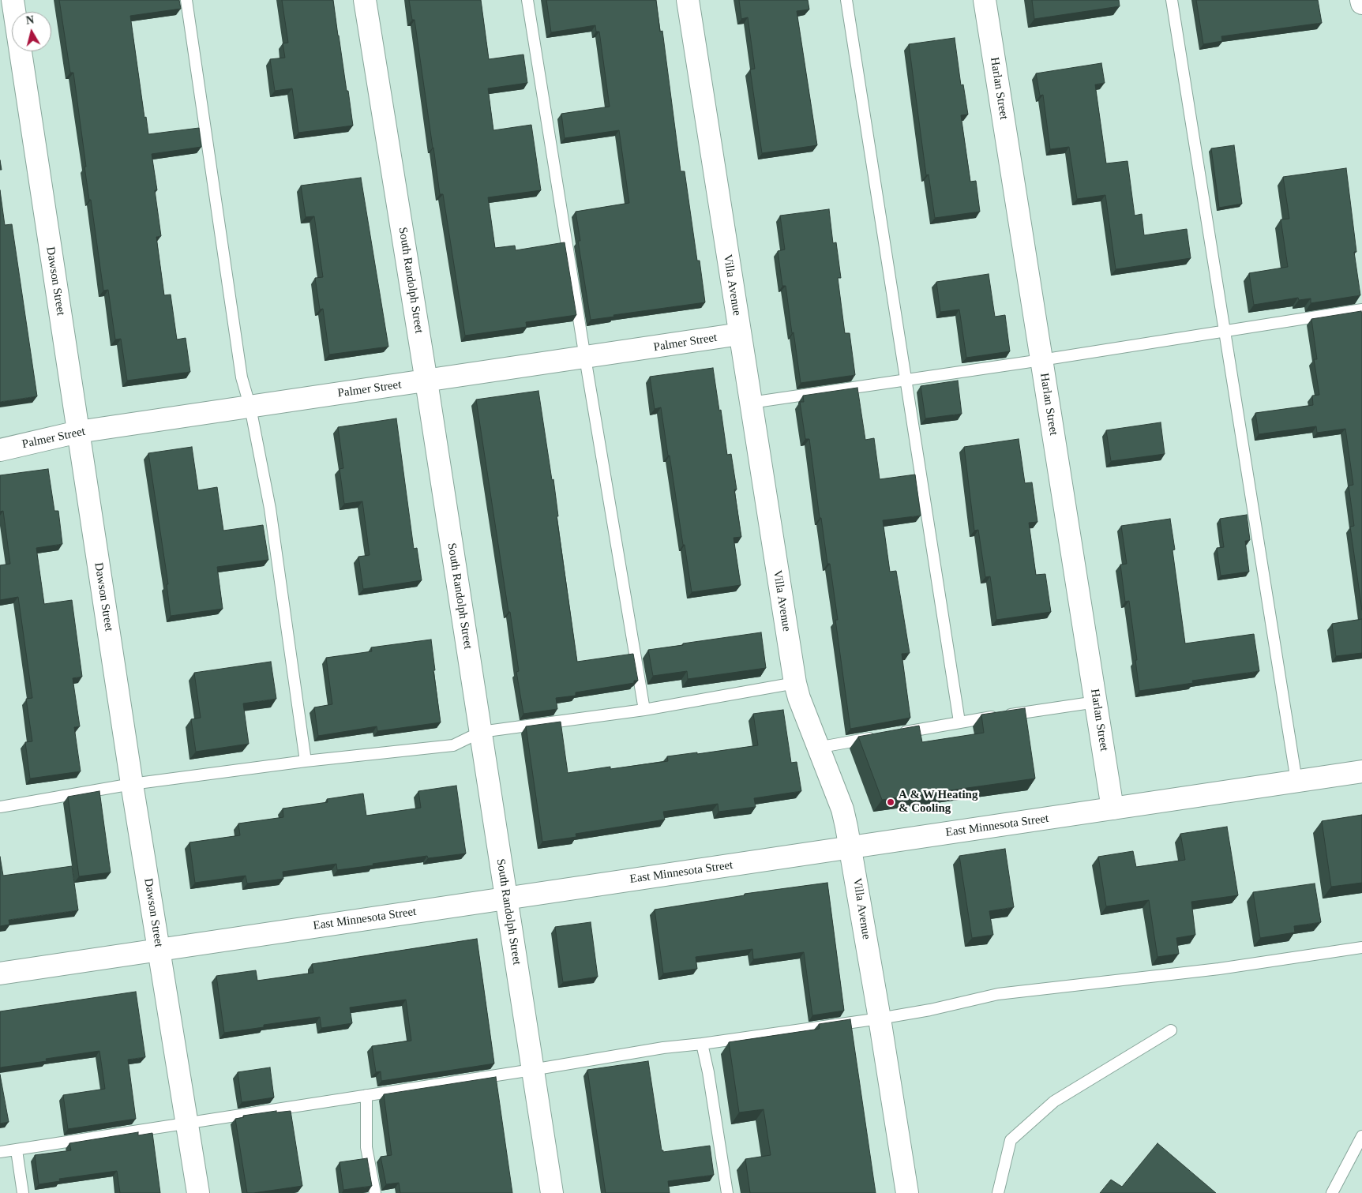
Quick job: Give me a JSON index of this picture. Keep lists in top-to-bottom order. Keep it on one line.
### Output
{"streets":{"street":["Harlan Street","South Randolph Street","Dawson Street","Villa Avenue","Palmer Street","East Minnesota Street"]},"crossings":[["Harlan Street","East Minnesota Street"],["South Randolph Street","Palmer Street"],["South Randolph Street","East Minnesota Street"],["Dawson Street","Palmer Street"],["Dawson Street","East Minnesota Street"],["Villa Avenue","Palmer Street"],["Villa Avenue","East Minnesota Street"]],"places":["A & W Heating & Cooling"],"north":"top"}
